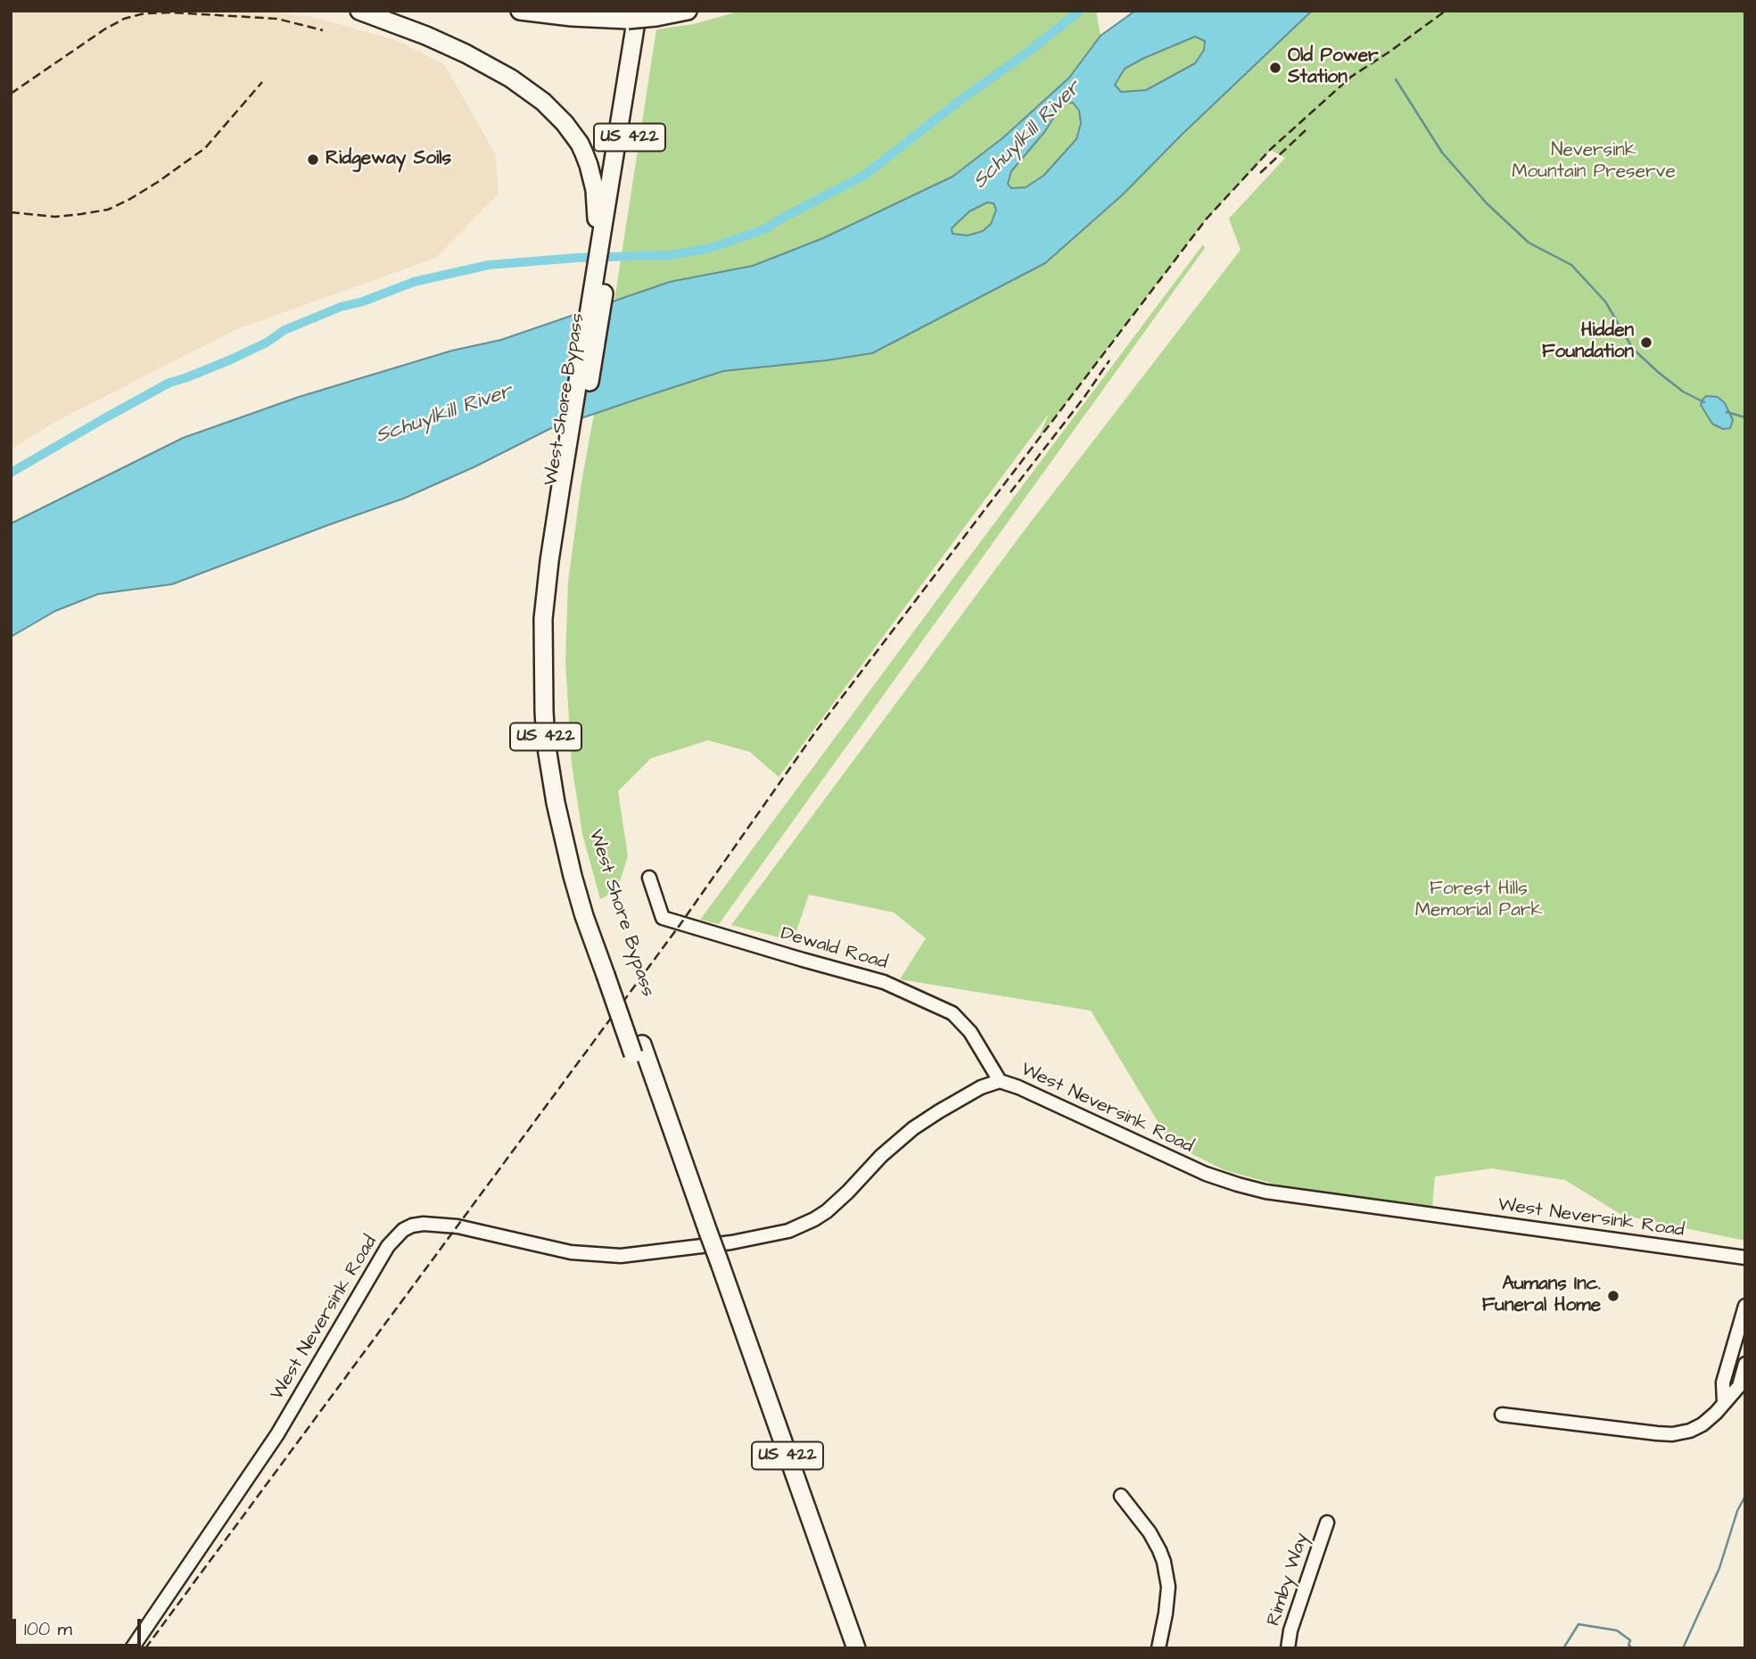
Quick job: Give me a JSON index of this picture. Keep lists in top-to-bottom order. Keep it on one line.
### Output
{"streets":{"highway":["US 422","West Shore Bypass"],"street":["Dewald Road","West Neversink Road","Rimby Way"]},"crossings":[["Dewald Road","West Neversink Road"]],"water":["Schuylkill River"],"parks":["Neversink Mountain Preserve","Forest Hills Memorial Park"],"places":["Old Power Station","Ridgeway Soils","Hidden Foundation","Aumans Inc. Funeral Home"],"scale_bar":"100 m"}
